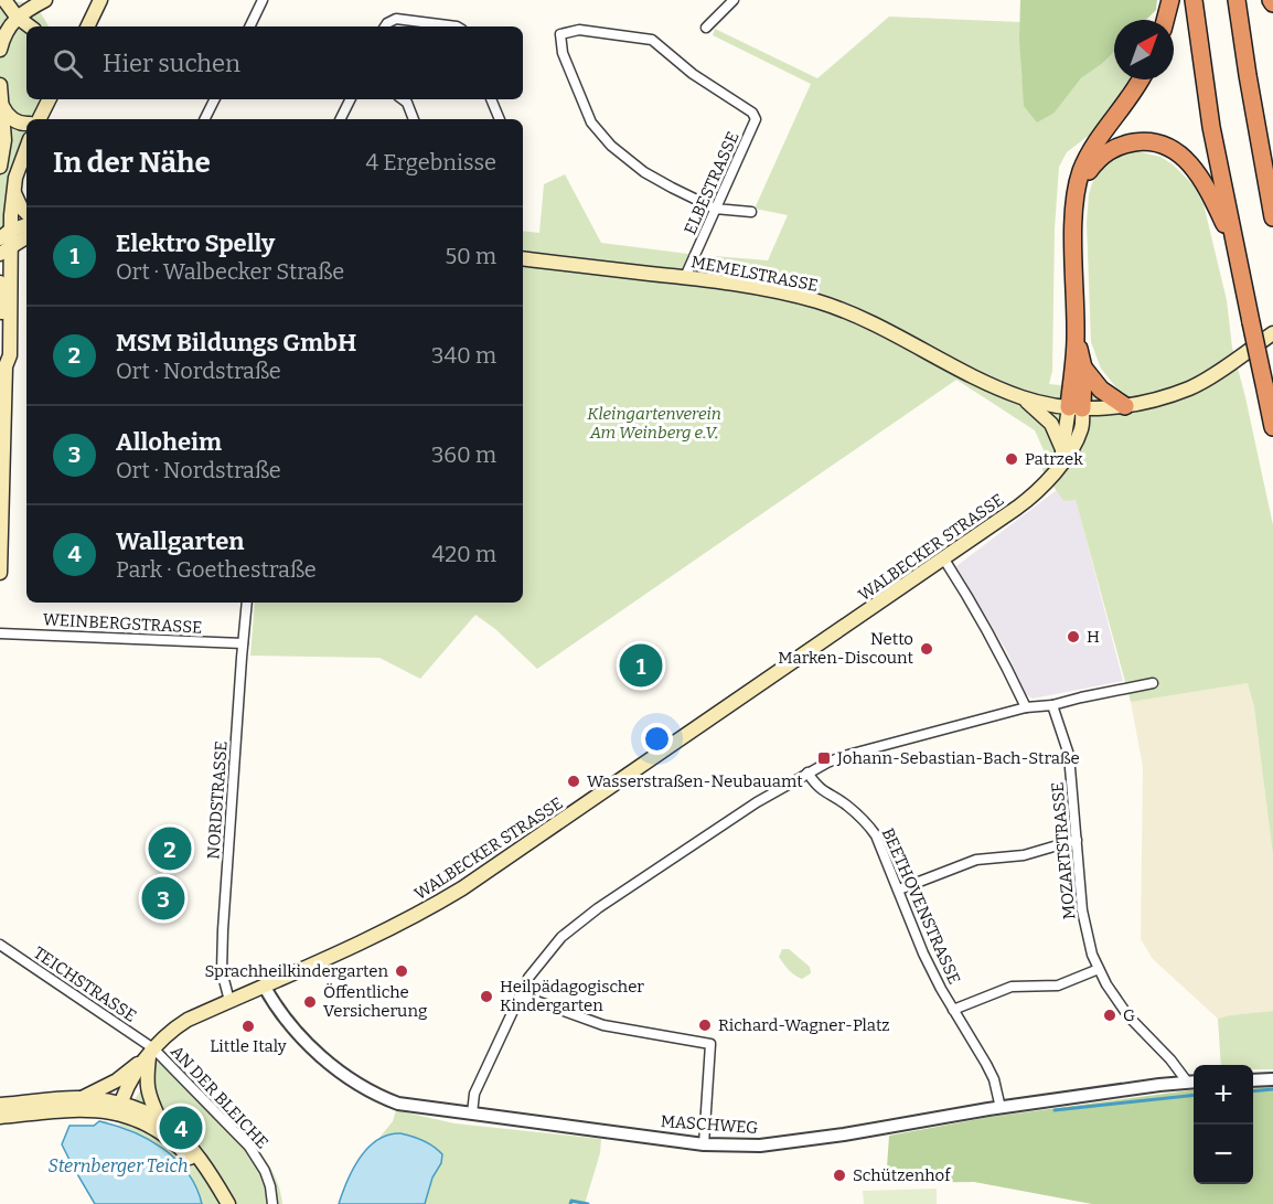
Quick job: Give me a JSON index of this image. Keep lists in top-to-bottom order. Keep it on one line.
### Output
{"streets":{"main road":["MEMELSTRASSE","WALBECKER STRASSE"],"street":["ELBESTRASSE","WEINBERGSTRASSE","NORDSTRASSE","MOZARTSTRASSE","BEETHOVENSTRASSE","TEICHSTRASSE","AN DER BLEICHE","MASCHWEG"]},"crossings":[["ELBESTRASSE","MEMELSTRASSE"],["MEMELSTRASSE","WALBECKER STRASSE"],["WALBECKER STRASSE","NORDSTRASSE"],["WALBECKER STRASSE","TEICHSTRASSE"],["WALBECKER STRASSE","AN DER BLEICHE"],["WALBECKER STRASSE","MASCHWEG"],["WEINBERGSTRASSE","NORDSTRASSE"],["MOZARTSTRASSE","MASCHWEG"],["BEETHOVENSTRASSE","MASCHWEG"],["TEICHSTRASSE","AN DER BLEICHE"]],"water":["Sternberger Teich"],"parks":["Kleingartenverein Am Weinberg e.V."],"places":{"other":["Patrzek","H","Netto Marken-Discount","Wasserstraßen-Neubauamt","Sprachheilkindergarten","Heilpädagogischer Kindergarten","Öffentliche Versicherung","G","Richard-Wagner-Platz","Little Italy","Schützenhof"],"transit":["Johann-Sebastian-Bach-Straße"]},"north":"top right","page":{"search":"Hier suchen","heading":["In der Nähe","4 Ergebnisse"],"list":[{"mark":"1","name":"Elektro Spelly","note":"Ort · Walbecker Straße","value":"50 m"},{"mark":"2","name":"MSM Bildungs GmbH","note":"Ort · Nordstraße","value":"340 m"},{"mark":"3","name":"Alloheim","note":"Ort · Nordstraße","value":"360 m"},{"mark":"4","name":"Wallgarten","note":"Park · Goethestraße","value":"420 m"}],"pins":["1","2","3","4"],"map_buttons":["+","−"]}}
